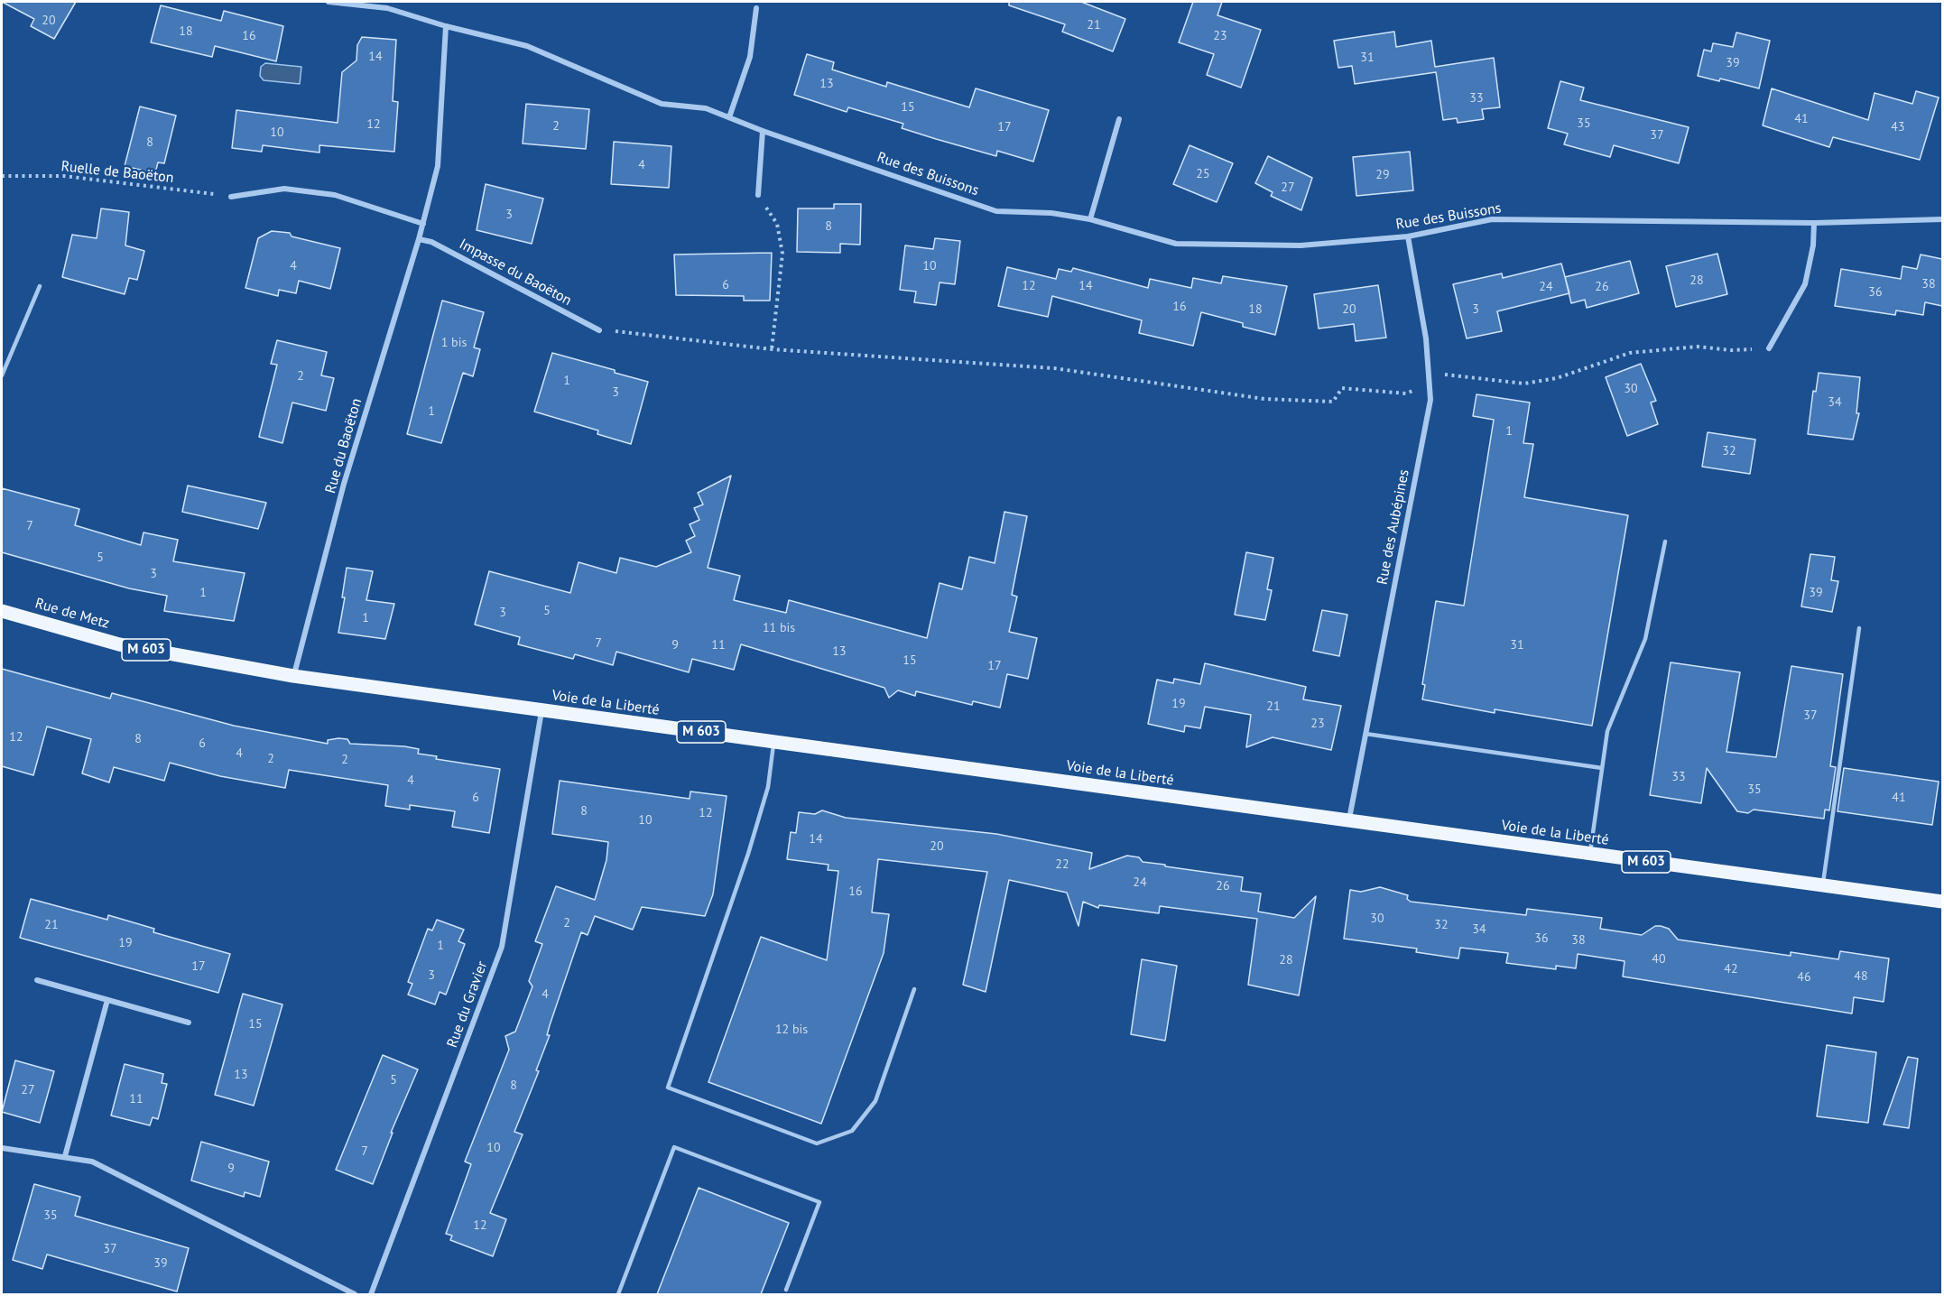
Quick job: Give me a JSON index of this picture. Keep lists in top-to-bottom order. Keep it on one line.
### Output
{"streets":{"main road":["Rue de Metz","M 603","Voie de la Liberté"],"street":["Rue des Buissons","Impasse du Baoëton","Rue du Baoëton","Rue des Aubépines","Rue du Gravier"],"path":["Ruelle de Baoëton"]},"crossings":[["Rue des Buissons","Rue du Baoëton"],["Rue des Buissons","Rue des Aubépines"],["Impasse du Baoëton","Rue du Baoëton"],["Rue du Baoëton","Rue de Metz"],["Rue du Baoëton","Voie de la Liberté"],["Rue des Aubépines","Voie de la Liberté"],["Rue de Metz","Voie de la Liberté"],["Voie de la Liberté","Rue du Gravier"]],"house_numbers":["20","21","18","16","23","14","31","39","13","33","15","41","35","12","2","17","43","10","37","8","4","25","29","27","3","8","4","10","28","38","6","12","14","24","26","36","16","18","20","3","1 bis","2","1","30","3","34","1","1","32","7","5","3","1","39","5","3","1","11 bis","7","9","11","31","13","15","17","19","21","37","23","12","8","6","4","2","2","33","4","35","6","41","8","12","10","14","20","22","24","26","16","30","2","21","32","34","36","38","19","1","40","28","17","42","3","48","46","4","15","12 bis","13","5","8","27","11","10","7","9","35","12","37","39"]}
